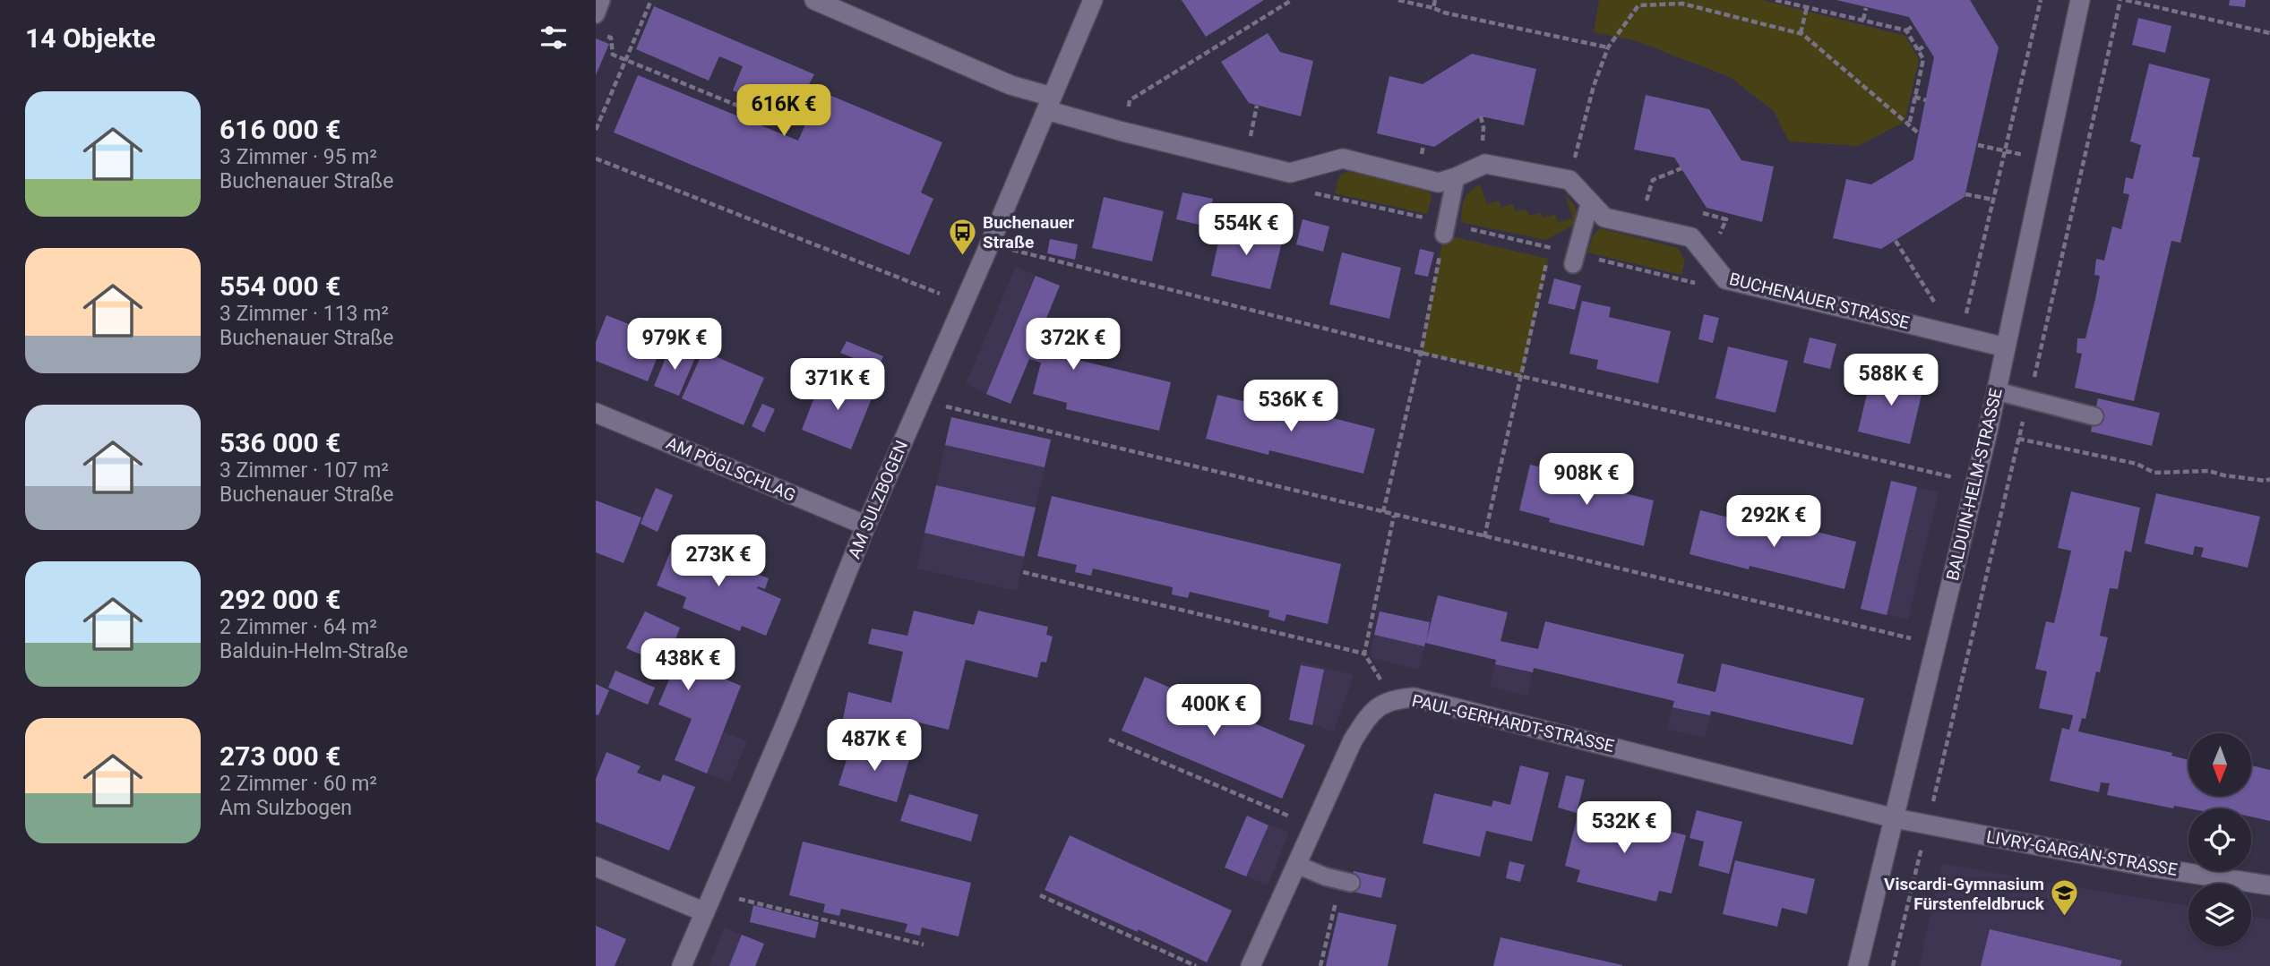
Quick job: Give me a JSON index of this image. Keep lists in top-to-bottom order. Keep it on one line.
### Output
{"streets":{"street":["BUCHENAUER STRASSE","AM PÖGLSCHLAG","BALDUIN-HELM-STRASSE","AM SULZBOGEN","PAUL-GERHARDT-STRASSE","LIVRY-GARGAN-STRASSE"]},"crossings":[["BUCHENAUER STRASSE","BALDUIN-HELM-STRASSE"],["AM PÖGLSCHLAG","AM SULZBOGEN"],["BALDUIN-HELM-STRASSE","PAUL-GERHARDT-STRASSE"],["BALDUIN-HELM-STRASSE","LIVRY-GARGAN-STRASSE"],["PAUL-GERHARDT-STRASSE","LIVRY-GARGAN-STRASSE"]],"places":{"bus stop":["Buchenauer Straße"],"school or university":["Viscardi-Gymnasium Fürstenfeldbruck"]},"north":"bottom","page":{"heading":"14 Objekte","list":[{"name":"616 000 €","note":"3 Zimmer · 95 m² · Buchenauer Straße"},{"name":"554 000 €","note":"3 Zimmer · 113 m² · Buchenauer Straße"},{"name":"536 000 €","note":"3 Zimmer · 107 m² · Buchenauer Straße"},{"name":"292 000 €","note":"2 Zimmer · 64 m² · Balduin-Helm-Straße"},{"name":"273 000 €","note":"2 Zimmer · 60 m² · Am Sulzbogen"}],"price":["616K €","554K €","979K €","372K €","588K €","371K €","536K €","908K €","292K €","273K €","438K €","400K €","487K €","532K €"]}}
